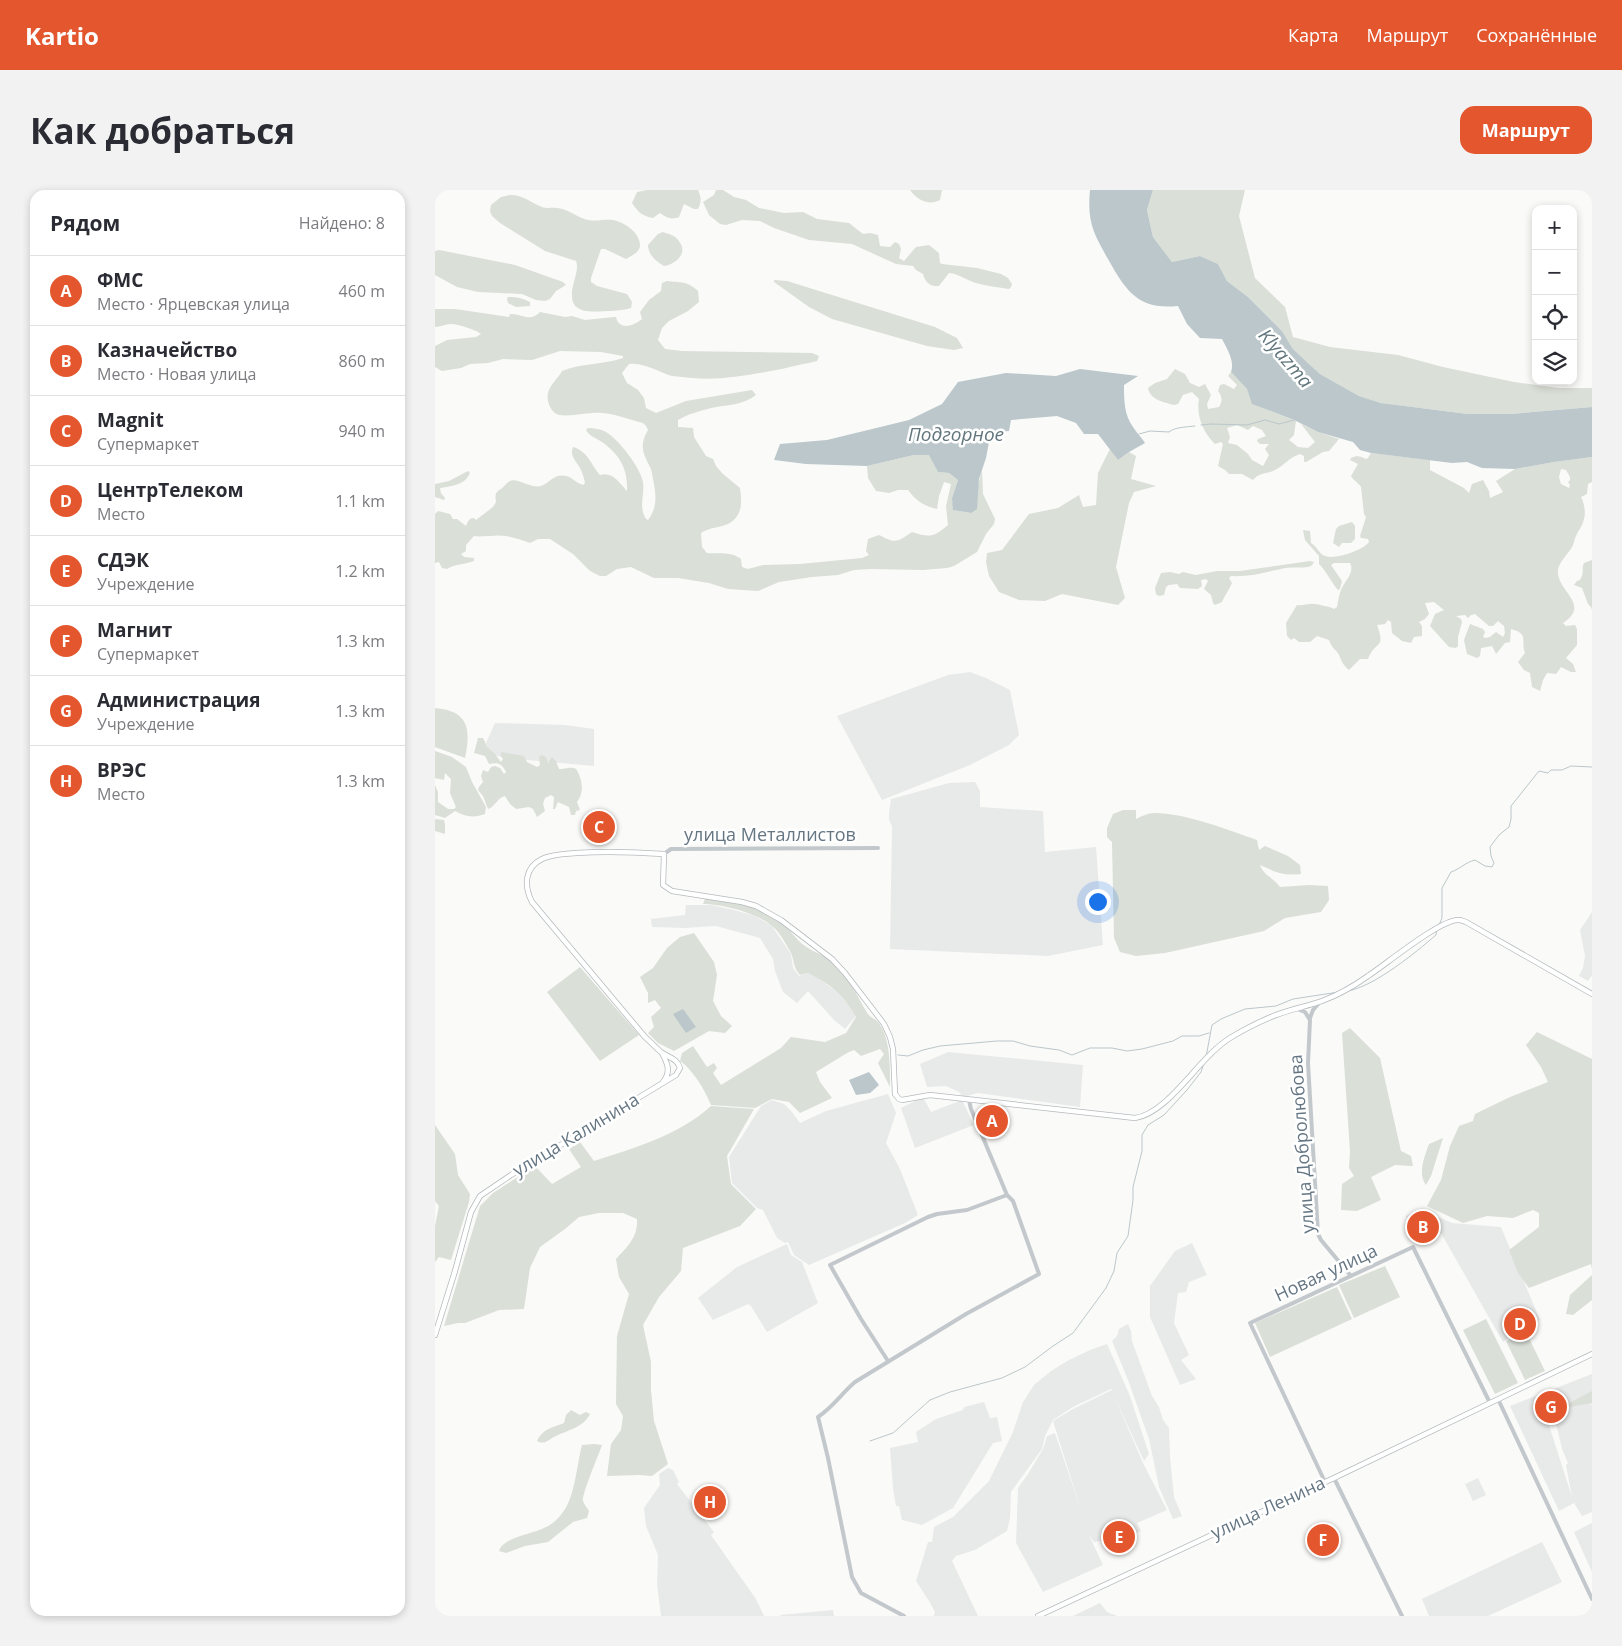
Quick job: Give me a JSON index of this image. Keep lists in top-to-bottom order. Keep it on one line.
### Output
{"streets":{"main road":["улица Калинина","улица Ленина"],"street":["улица Металлистов","улица Добролюбова","Новая улица"]},"crossings":[["улица Добролюбова","Новая улица"],["Новая улица","улица Ленина"]],"water":["Klyazma","Подгорное"],"page":{"header":"Kartio","nav":["Карта","Маршрут","Сохранённые"],"buttons":"Маршрут","title":"Как добраться","heading":["Рядом","Найдено: 8"],"map_buttons":["+","−"],"list":[{"mark":"A","name":"ФМС","note":"Место · Ярцевская улица","value":"460 m"},{"mark":"B","name":"Казначейство","note":"Место · Новая улица","value":"860 m"},{"mark":"C","name":"Magnit","note":"Супермаркет","value":"940 m"},{"mark":"D","name":"ЦентрТелеком","note":"Место","value":"1.1 km"},{"mark":"E","name":"СДЭК","note":"Учреждение","value":"1.2 km"},{"mark":"F","name":"Магнит","note":"Супермаркет","value":"1.3 km"},{"mark":"G","name":"Администрация","note":"Учреждение","value":"1.3 km"},{"mark":"H","name":"ВРЭС","note":"Место","value":"1.3 km"}],"pins":["C","A","B","D","G","H","E","F"]}}
